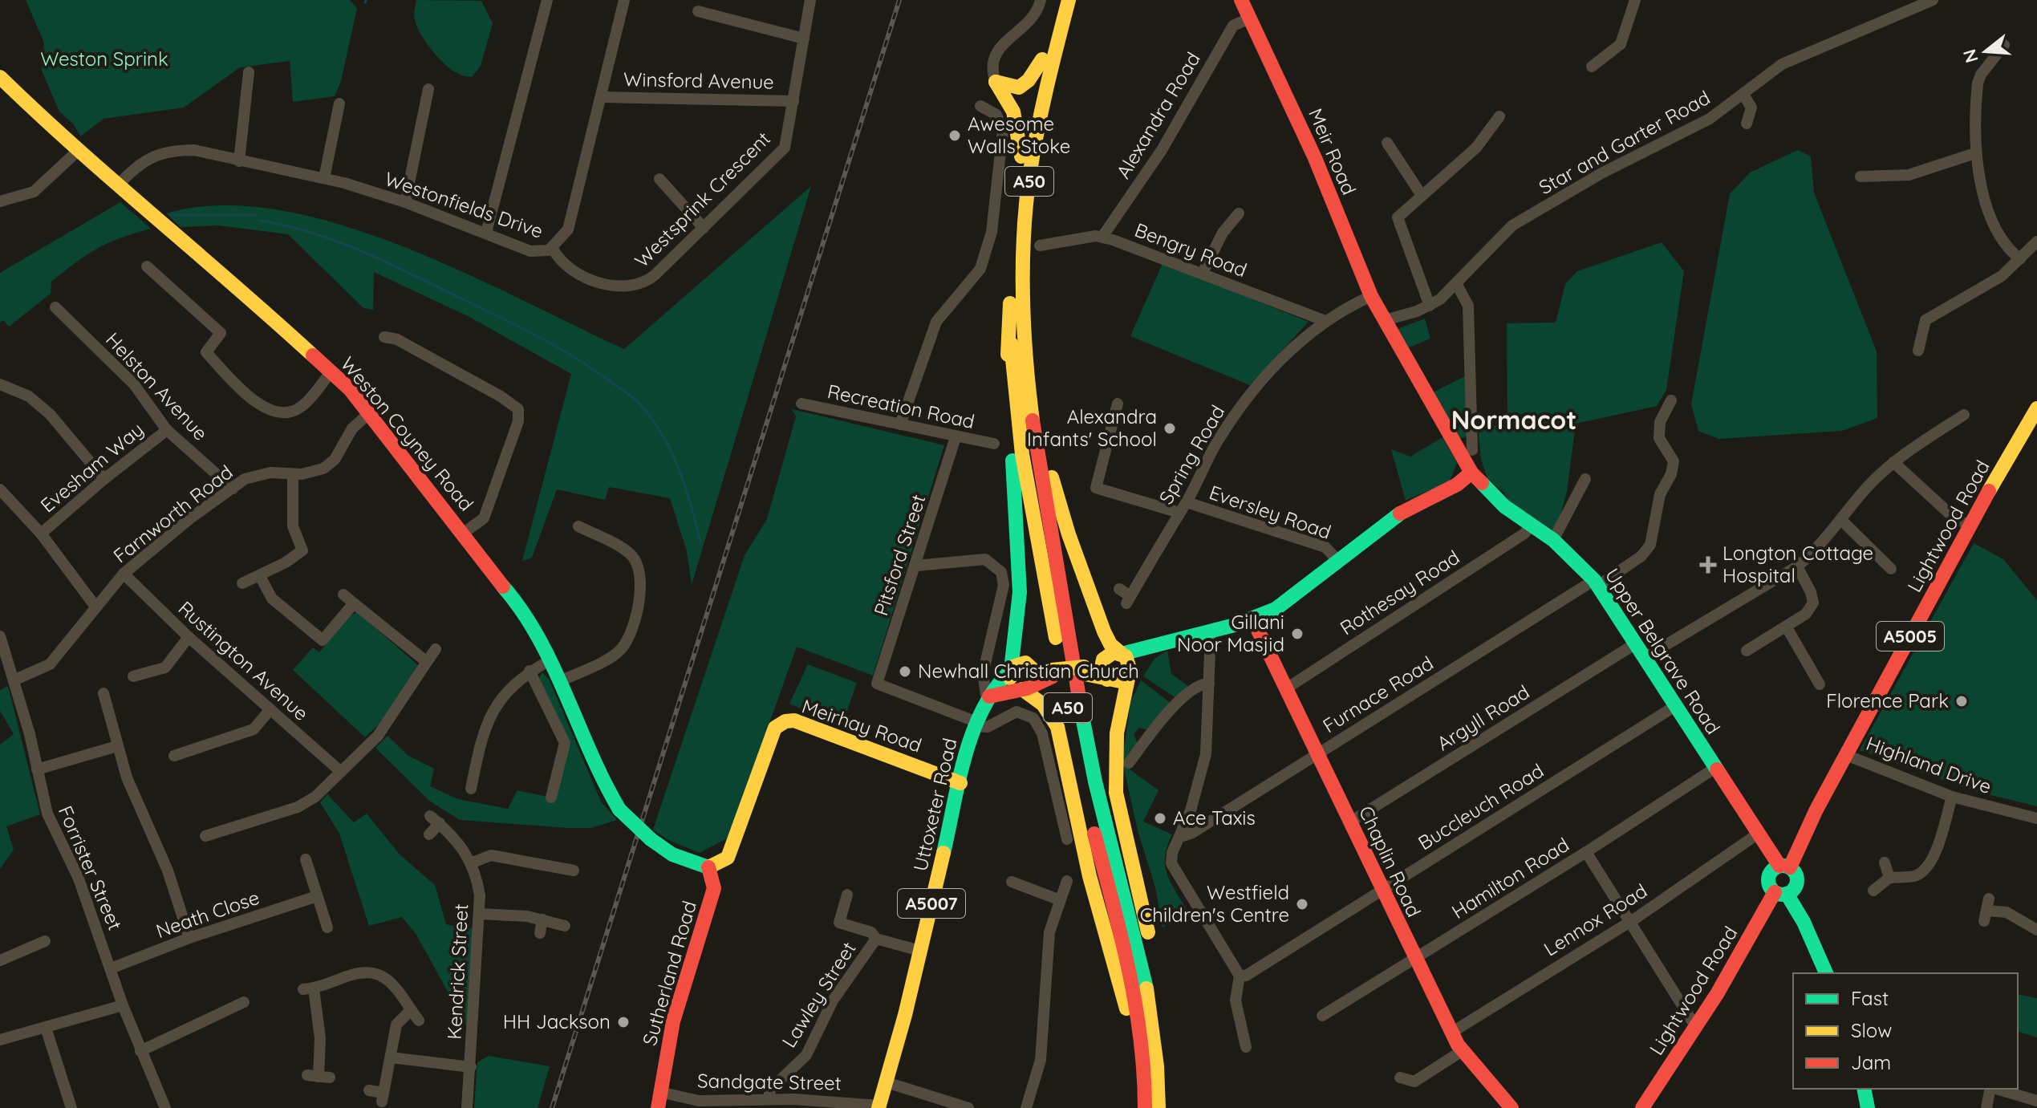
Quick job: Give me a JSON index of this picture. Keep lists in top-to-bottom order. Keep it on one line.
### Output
{"streets":{"main road":["Meir Road","A50","Weston Coyney Road","Lightwood Road","A5005","Upper Belgrave Road","Meirhay Road","Uttoxeter Road","Chaplin Road","A5007","Sutherland Road"],"street":["Winsford Avenue","Alexandra Road","Star and Garter Road","Westsprink Crescent","Westonfields Drive","Bengry Road","Helston Avenue","Recreation Road","Spring Road","Evesham Way","Eversley Road","Farnworth Road","Pitsford Street","Rothesay Road","Rustington Avenue","Furnace Road","Argyll Road","Highland Drive","Buccleuch Road","Forrister Street","Hamilton Road","Neath Close","Lennox Road","Kendrick Street","Lawley Street","Sandgate Street"]},"crossings":[["Winsford Avenue","Westsprink Crescent"],["Winsford Avenue","Westonfields Drive"],["Alexandra Road","Meir Road"],["Alexandra Road","Bengry Road"],["Star and Garter Road","Meir Road"],["Star and Garter Road","Upper Belgrave Road"],["Meir Road","Spring Road"],["Meir Road","Upper Belgrave Road"],["Westsprink Crescent","Westonfields Drive"],["Westonfields Drive","Weston Coyney Road"],["Bengry Road","Spring Road"],["Helston Avenue","Evesham Way"],["Helston Avenue","Farnworth Road"],["Recreation Road","Pitsford Street"],["Weston Coyney Road","Farnworth Road"],["Weston Coyney Road","Meirhay Road"],["Weston Coyney Road","Sutherland Road"],["Spring Road","Eversley Road"],["Farnworth Road","Rustington Avenue"],["Farnworth Road","Forrister Street"],["Lightwood Road","A5005"],["Lightwood Road","Upper Belgrave Road"],["Lightwood Road","Highland Drive"],["Pitsford Street","Uttoxeter Road"],["Rothesay Road","Upper Belgrave Road"],["Rothesay Road","Chaplin Road"],["A5005","Upper Belgrave Road"],["Upper Belgrave Road","Furnace Road"],["Upper Belgrave Road","Argyll Road"],["Upper Belgrave Road","Buccleuch Road"],["Upper Belgrave Road","Hamilton Road"],["Upper Belgrave Road","Lennox Road"],["Furnace Road","Chaplin Road"],["Argyll Road","Chaplin Road"],["Meirhay Road","Uttoxeter Road"],["Meirhay Road","Sutherland Road"],["Uttoxeter Road","Sandgate Street"],["Buccleuch Road","Chaplin Road"],["Chaplin Road","Hamilton Road"],["Chaplin Road","Lennox Road"],["Forrister Street","Neath Close"],["Sutherland Road","Sandgate Street"],["Lawley Street","Sandgate Street"]],"districts":["Normacot"],"parks":["Weston Sprink"],"places":{"other":["Awesome Walls Stoke","Alexandra Infants' School","Gillani Noor Masjid","Newhall Christian Church","Florence Park","Ace Taxis","Westfield Children's Centre","HH Jackson"],"health":["Longton Cottage Hospital"]},"legend":["Fast","Slow","Jam"],"north":"left"}
